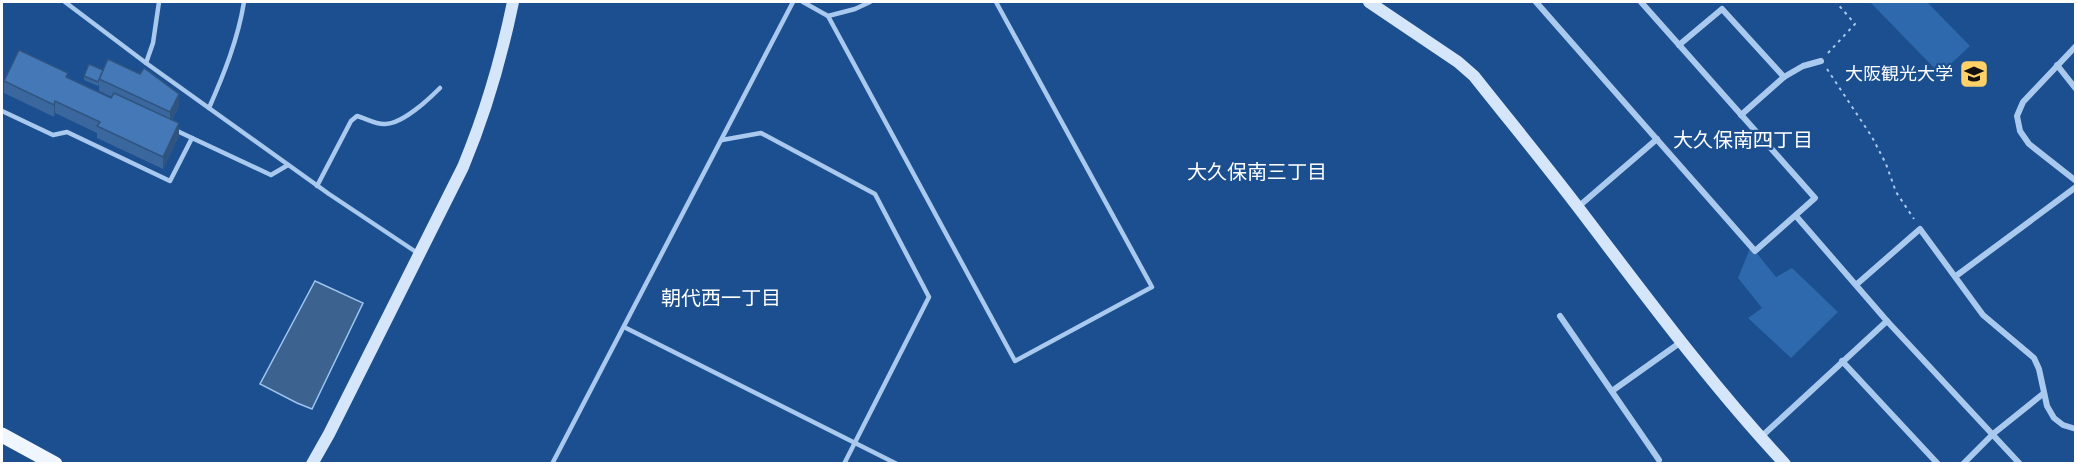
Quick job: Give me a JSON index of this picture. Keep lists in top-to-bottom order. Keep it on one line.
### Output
{"districts":["大久保南四丁目","大久保南三丁目","朝代西一丁目"],"places":{"school or university":["大阪観光大学"]}}
